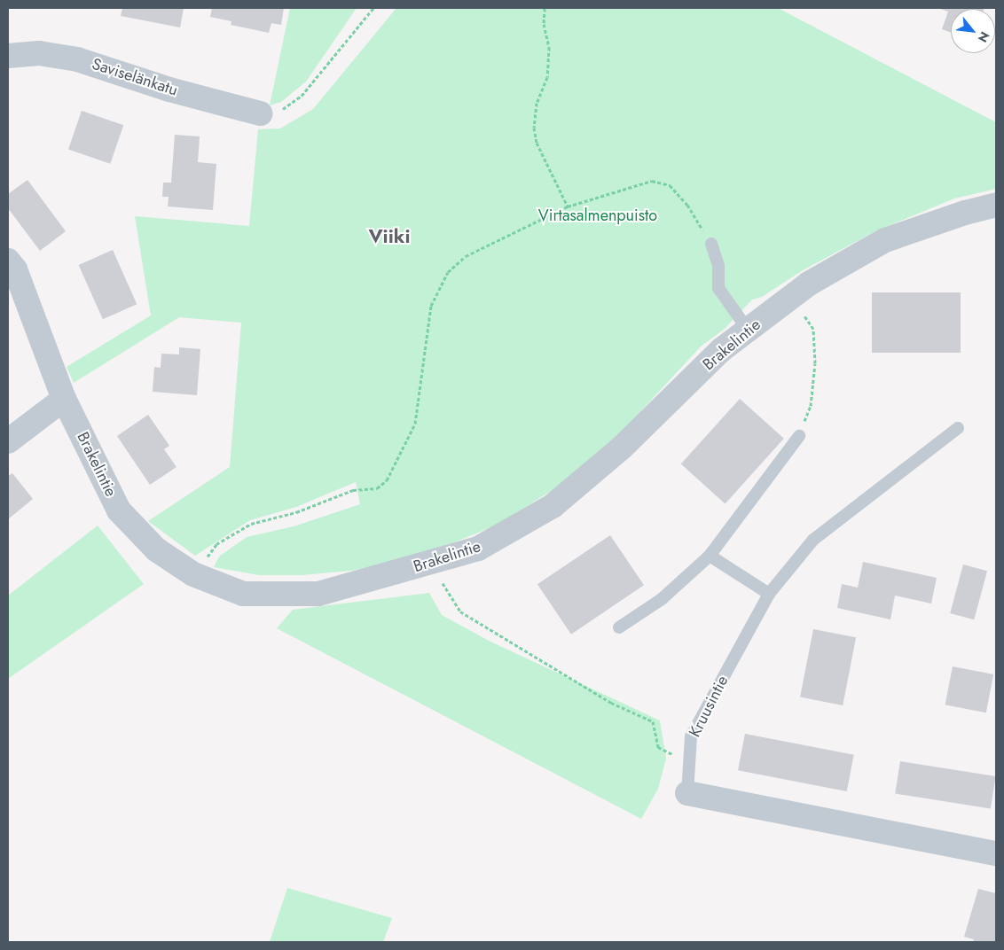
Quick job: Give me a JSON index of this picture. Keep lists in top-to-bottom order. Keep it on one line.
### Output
{"streets":{"street":["Saviselänkatu","Brakelintie","Kruusintie"]},"districts":["Viiki"],"parks":["Virtasalmenpuisto"],"north":"bottom right"}
